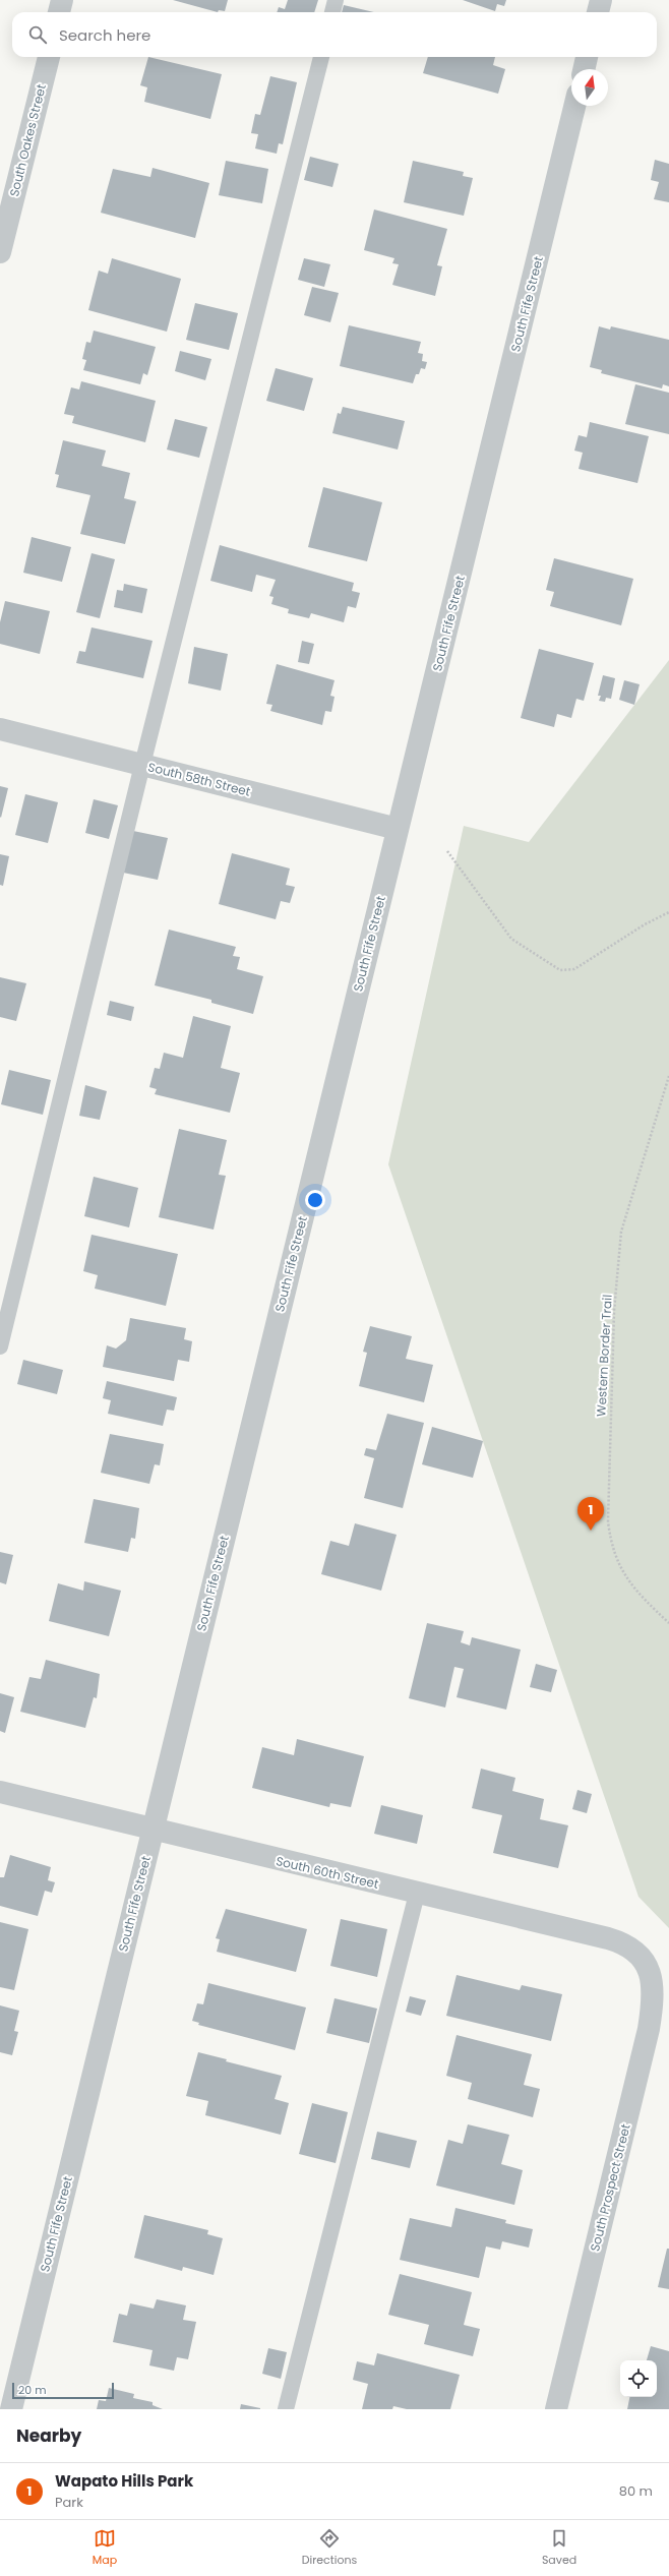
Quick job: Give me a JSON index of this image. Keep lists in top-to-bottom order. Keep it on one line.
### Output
{"streets":{"street":["South Oakes Street","South Fife Street","South 58th Street","South 60th Street","South Prospect Street"],"path":["Western Border Trail"]},"crossings":[["South Fife Street","South 58th Street"],["South Fife Street","South 60th Street"],["South 60th Street","South Prospect Street"]],"scale_bar":"20 m","north":"top","page":{"search":"Search here","pins":"1","scale":"20 m","heading":"Nearby","list":[{"mark":"1","name":"Wapato Hills Park","note":"Park","value":"80 m"}],"nav":["Map","Directions","Saved"]}}
